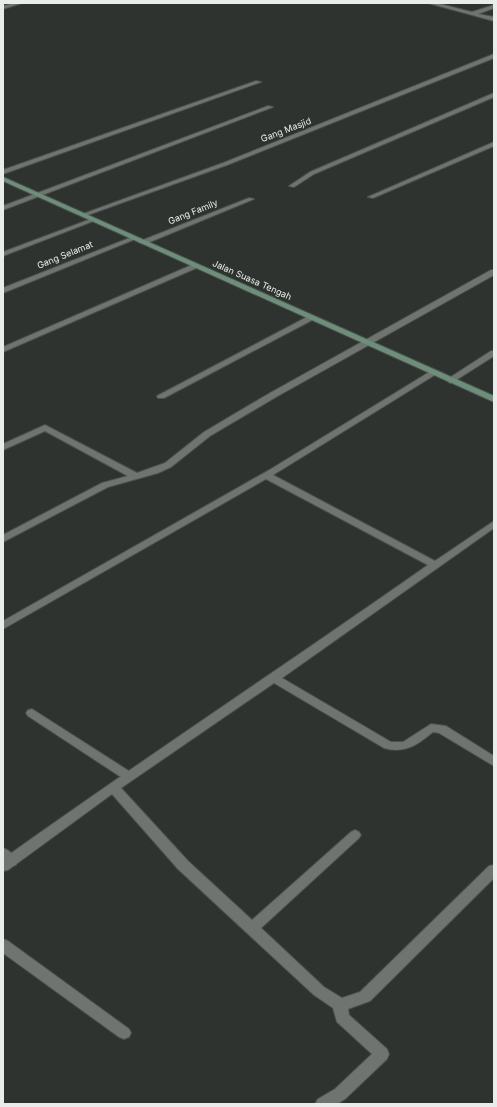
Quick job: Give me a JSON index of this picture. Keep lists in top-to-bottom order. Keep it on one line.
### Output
{"streets":{"street":["Gang Masjid","Gang Family","Gang Selamat","Jalan Suasa Tengah"]},"crossings":[["Gang Masjid","Jalan Suasa Tengah"],["Gang Family","Jalan Suasa Tengah"],["Gang Selamat","Jalan Suasa Tengah"]]}
